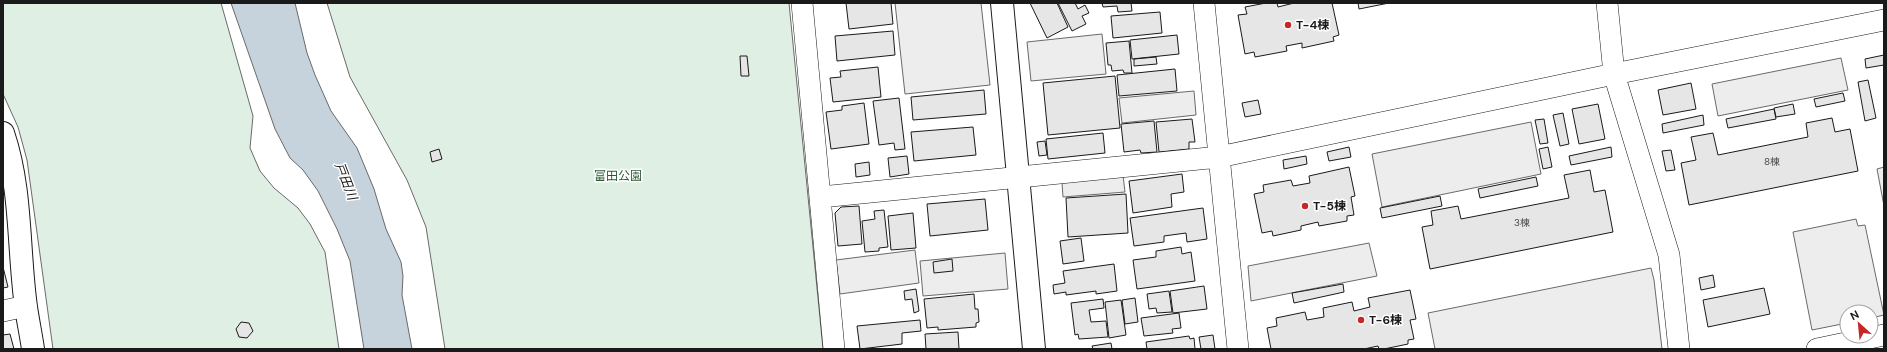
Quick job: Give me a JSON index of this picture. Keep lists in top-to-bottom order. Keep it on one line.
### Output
{"water":["戸田川"],"parks":["富田公園"],"places":["T-4棟","T-5棟","T-6棟"],"house_numbers":["8棟","3棟"],"north":"top left"}
